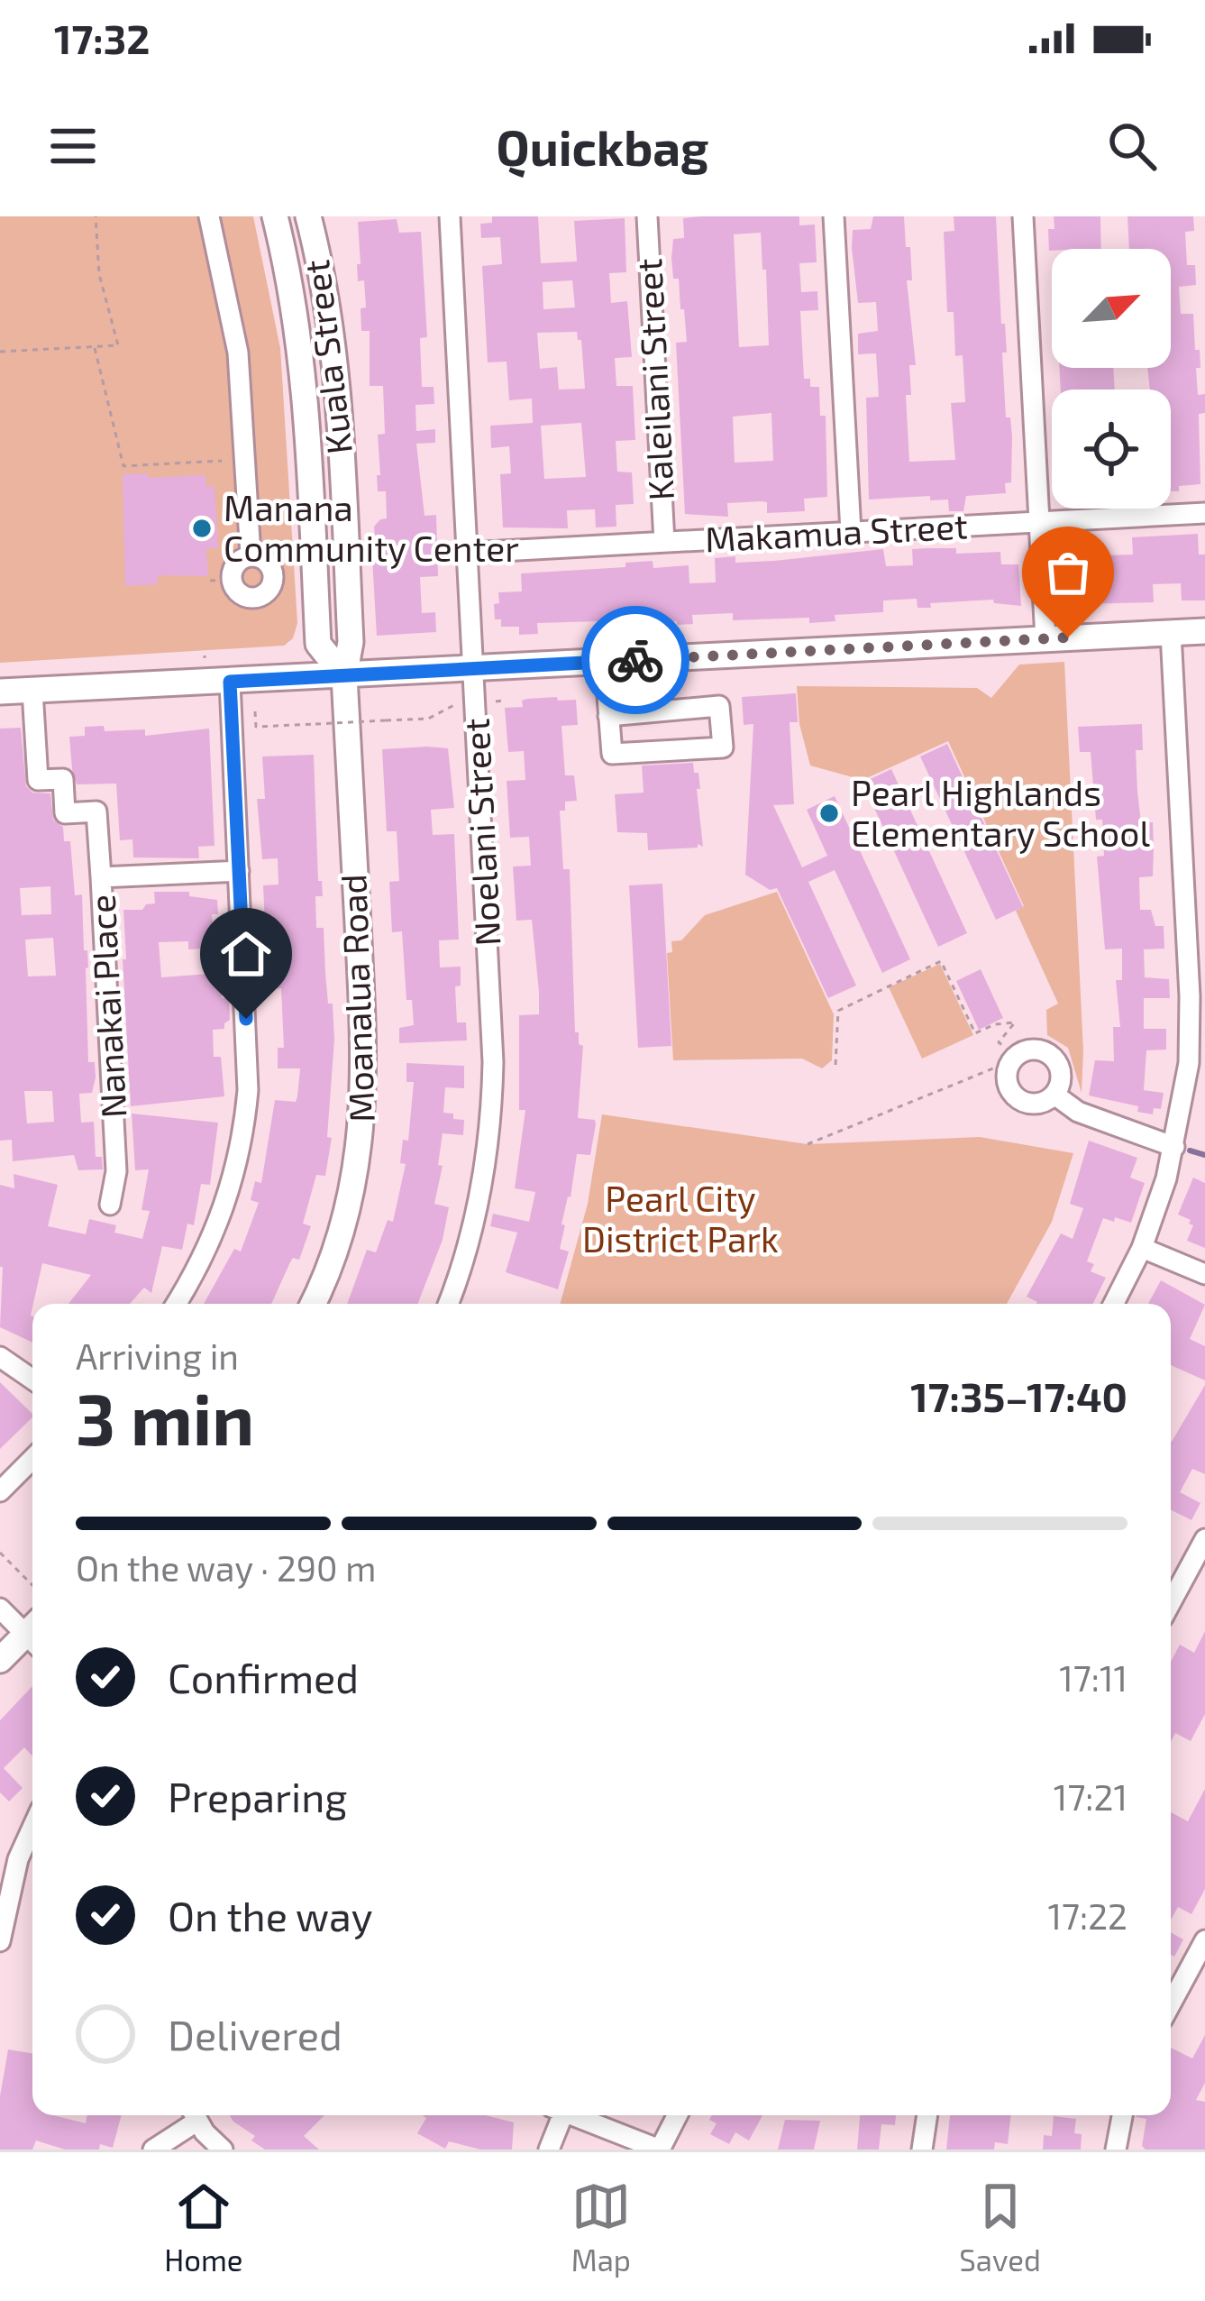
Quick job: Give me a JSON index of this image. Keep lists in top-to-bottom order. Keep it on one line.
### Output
{"streets":{"main road":["Kuala Street","Moanalua Road"],"street":["Kaleilani Street","Makamua Street","Noelani Street","Nanakai Place"]},"crossings":[["Kuala Street","Moanalua Road"],["Kaleilani Street","Makamua Street"],["Makamua Street","Noelani Street"]],"parks":["Pearl City District Park"],"places":["Manana Community Center","Pearl Highlands Elementary School"],"north":"top right","page":{"status":"17:32","header":"Quickbag","heading":["3 min","Arriving in","17:35–17:40"],"bar":"On the way · 290 m","list":[["Confirmed","17:11"],["Preparing","17:21"],["On the way","17:22"],"Delivered"],"tabs":["Home","Map","Saved"]}}
